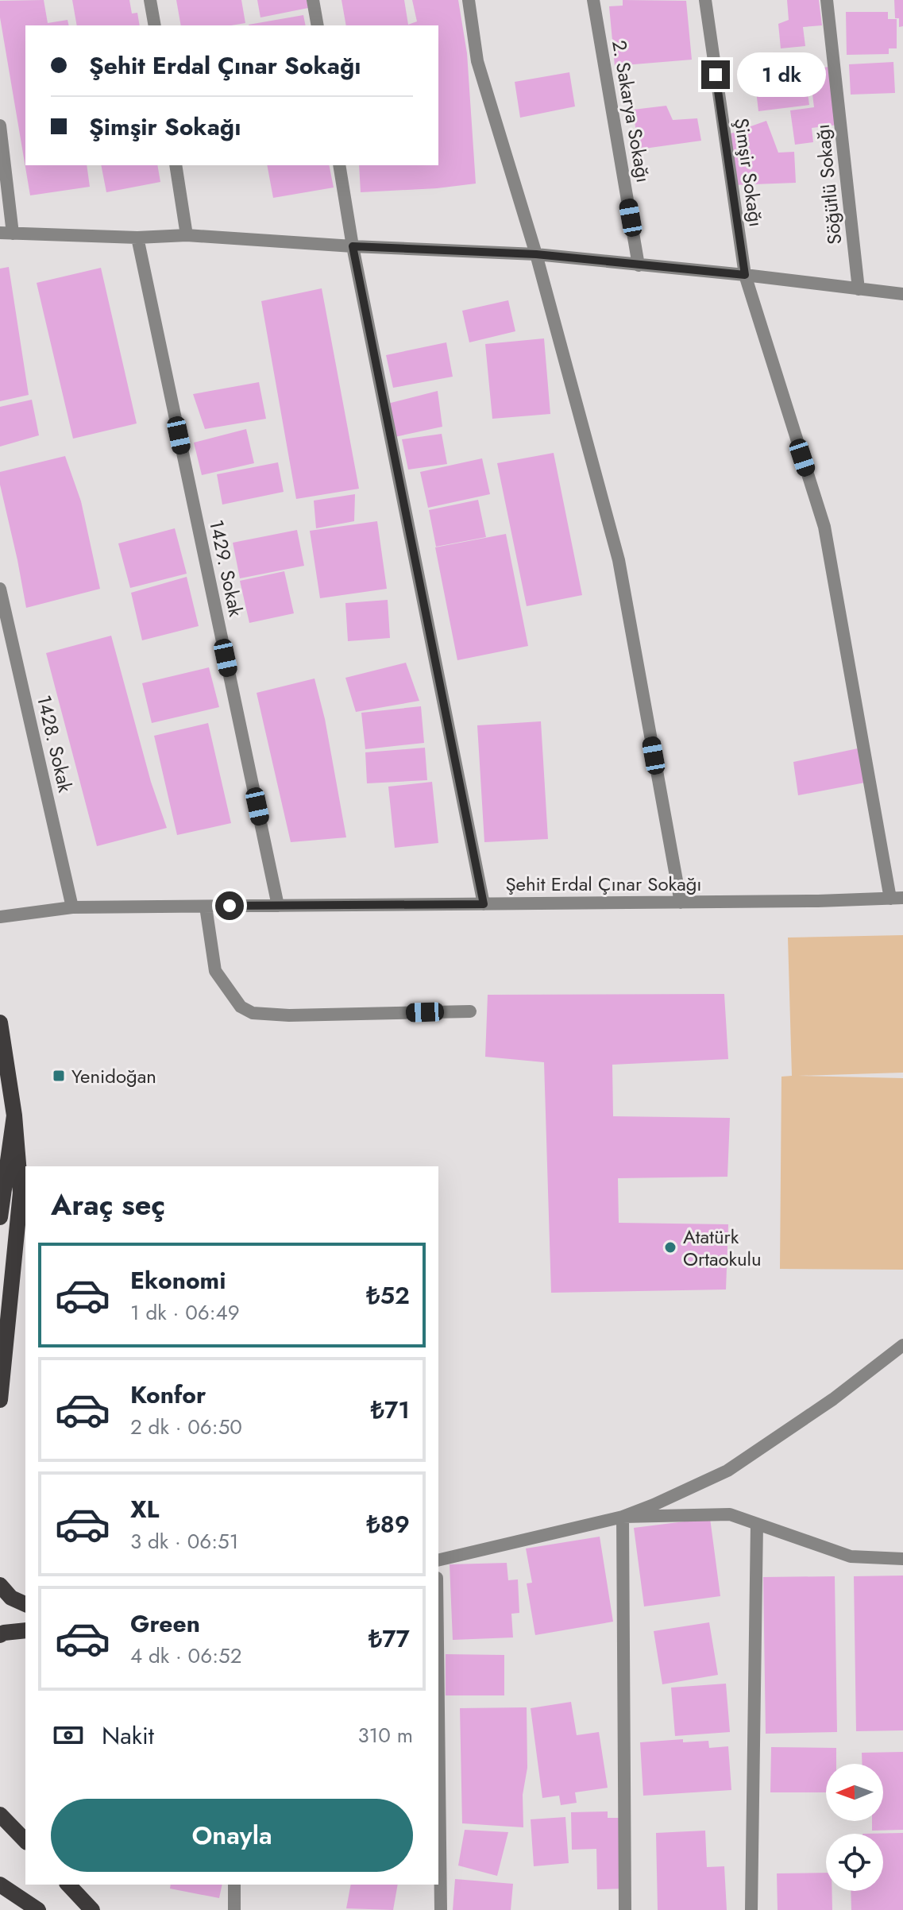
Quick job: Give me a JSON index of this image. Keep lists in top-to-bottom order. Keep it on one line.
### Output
{"streets":{"street":["2. Sakarya Sokağı","Şimşir Sokağı","Söğütlü Sokağı","1429. Sokak","1428. Sokak","Şehit Erdal Çınar Sokağı"]},"crossings":[["Şimşir Sokağı","Şehit Erdal Çınar Sokağı"],["1429. Sokak","Şehit Erdal Çınar Sokağı"],["1428. Sokak","Şehit Erdal Çınar Sokağı"]],"places":{"transit":["Yenidoğan"],"other":["Atatürk Ortaokulu"]},"north":"left","page":{"banner":["Şehit Erdal Çınar Sokağı","Şimşir Sokağı"],"bubble":"1 dk","heading":"Araç seç","list":[{"name":"Ekonomi","note":"1 dk · 06:49","value":"₺52"},{"name":"Konfor","note":"2 dk · 06:50","value":"₺71"},{"name":"XL","note":"3 dk · 06:51","value":"₺89"},{"name":"Green","note":"4 dk · 06:52","value":"₺77"}],"pay":["Nakit","310 m"],"buttons":"Onayla"}}
